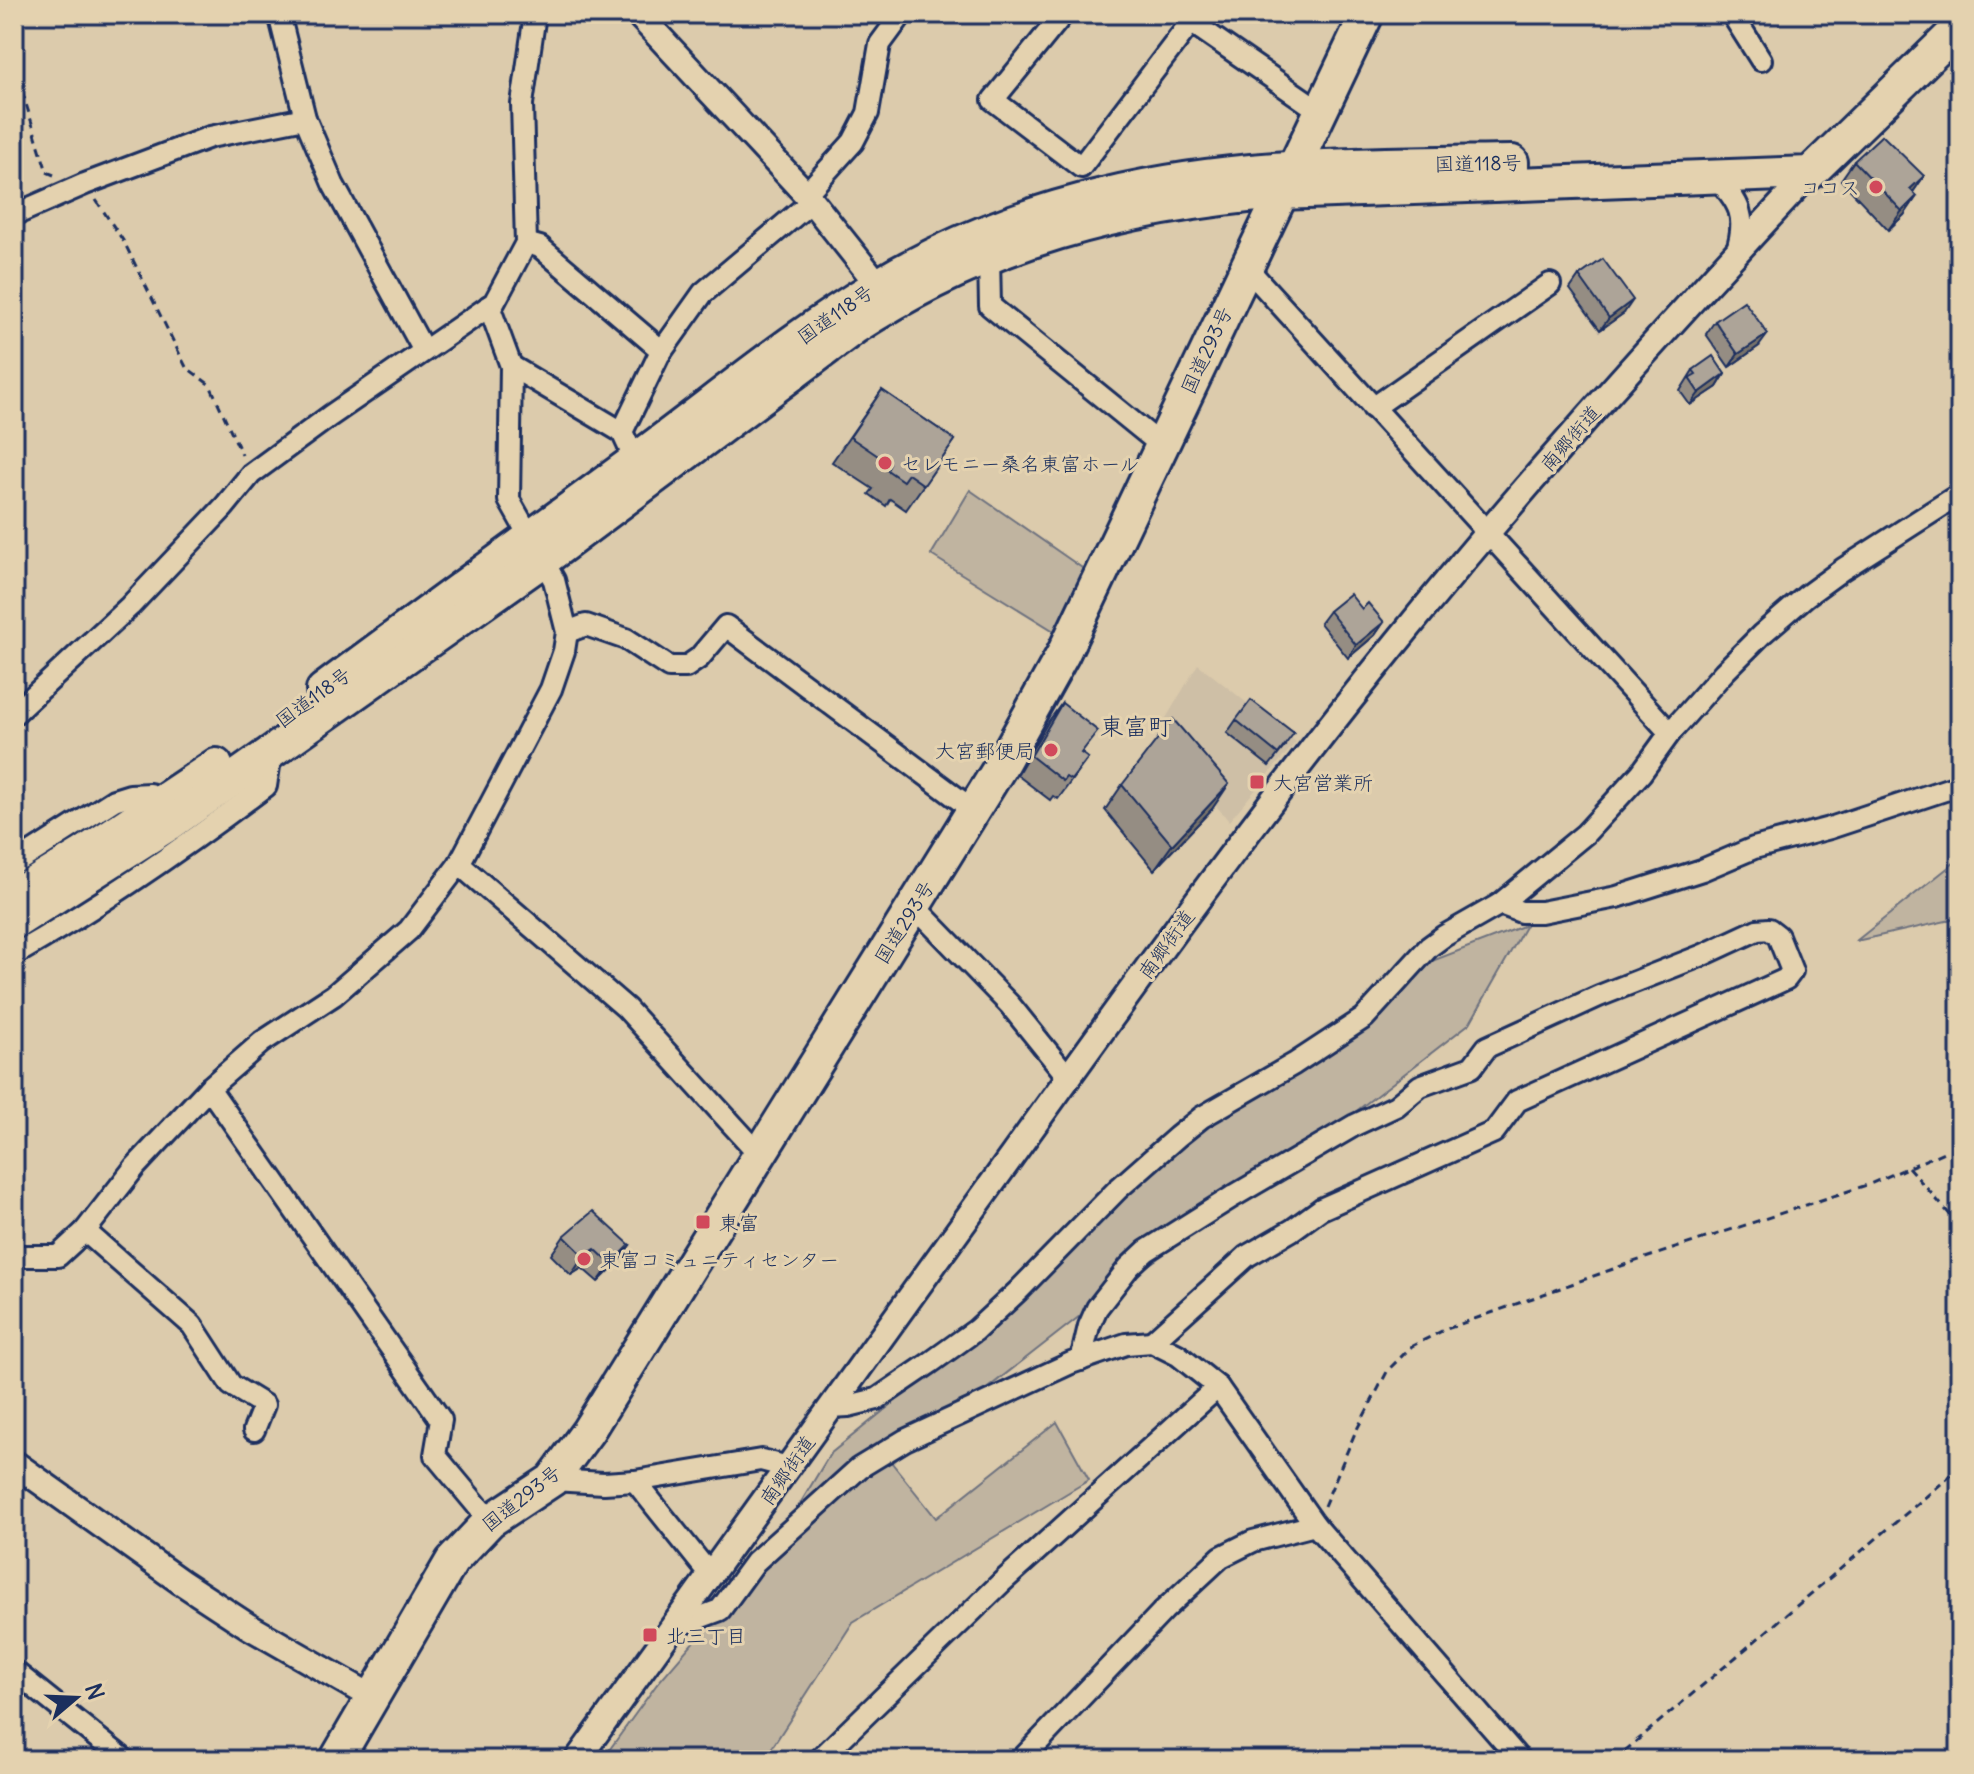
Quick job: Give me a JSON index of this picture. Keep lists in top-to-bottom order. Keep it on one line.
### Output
{"streets":{"highway":["国道118号","国道293号"],"street":["南郷街道"]},"crossings":[["国道118号","国道293号"],["国道118号","南郷街道"]],"districts":["東富町"],"places":{"other":["ココス","セレモニー桑名東富ホール","大宮郵便局","東富コミュニティセンター"],"transit":["大宮営業所","東富","北三丁目"]},"north":"right"}
